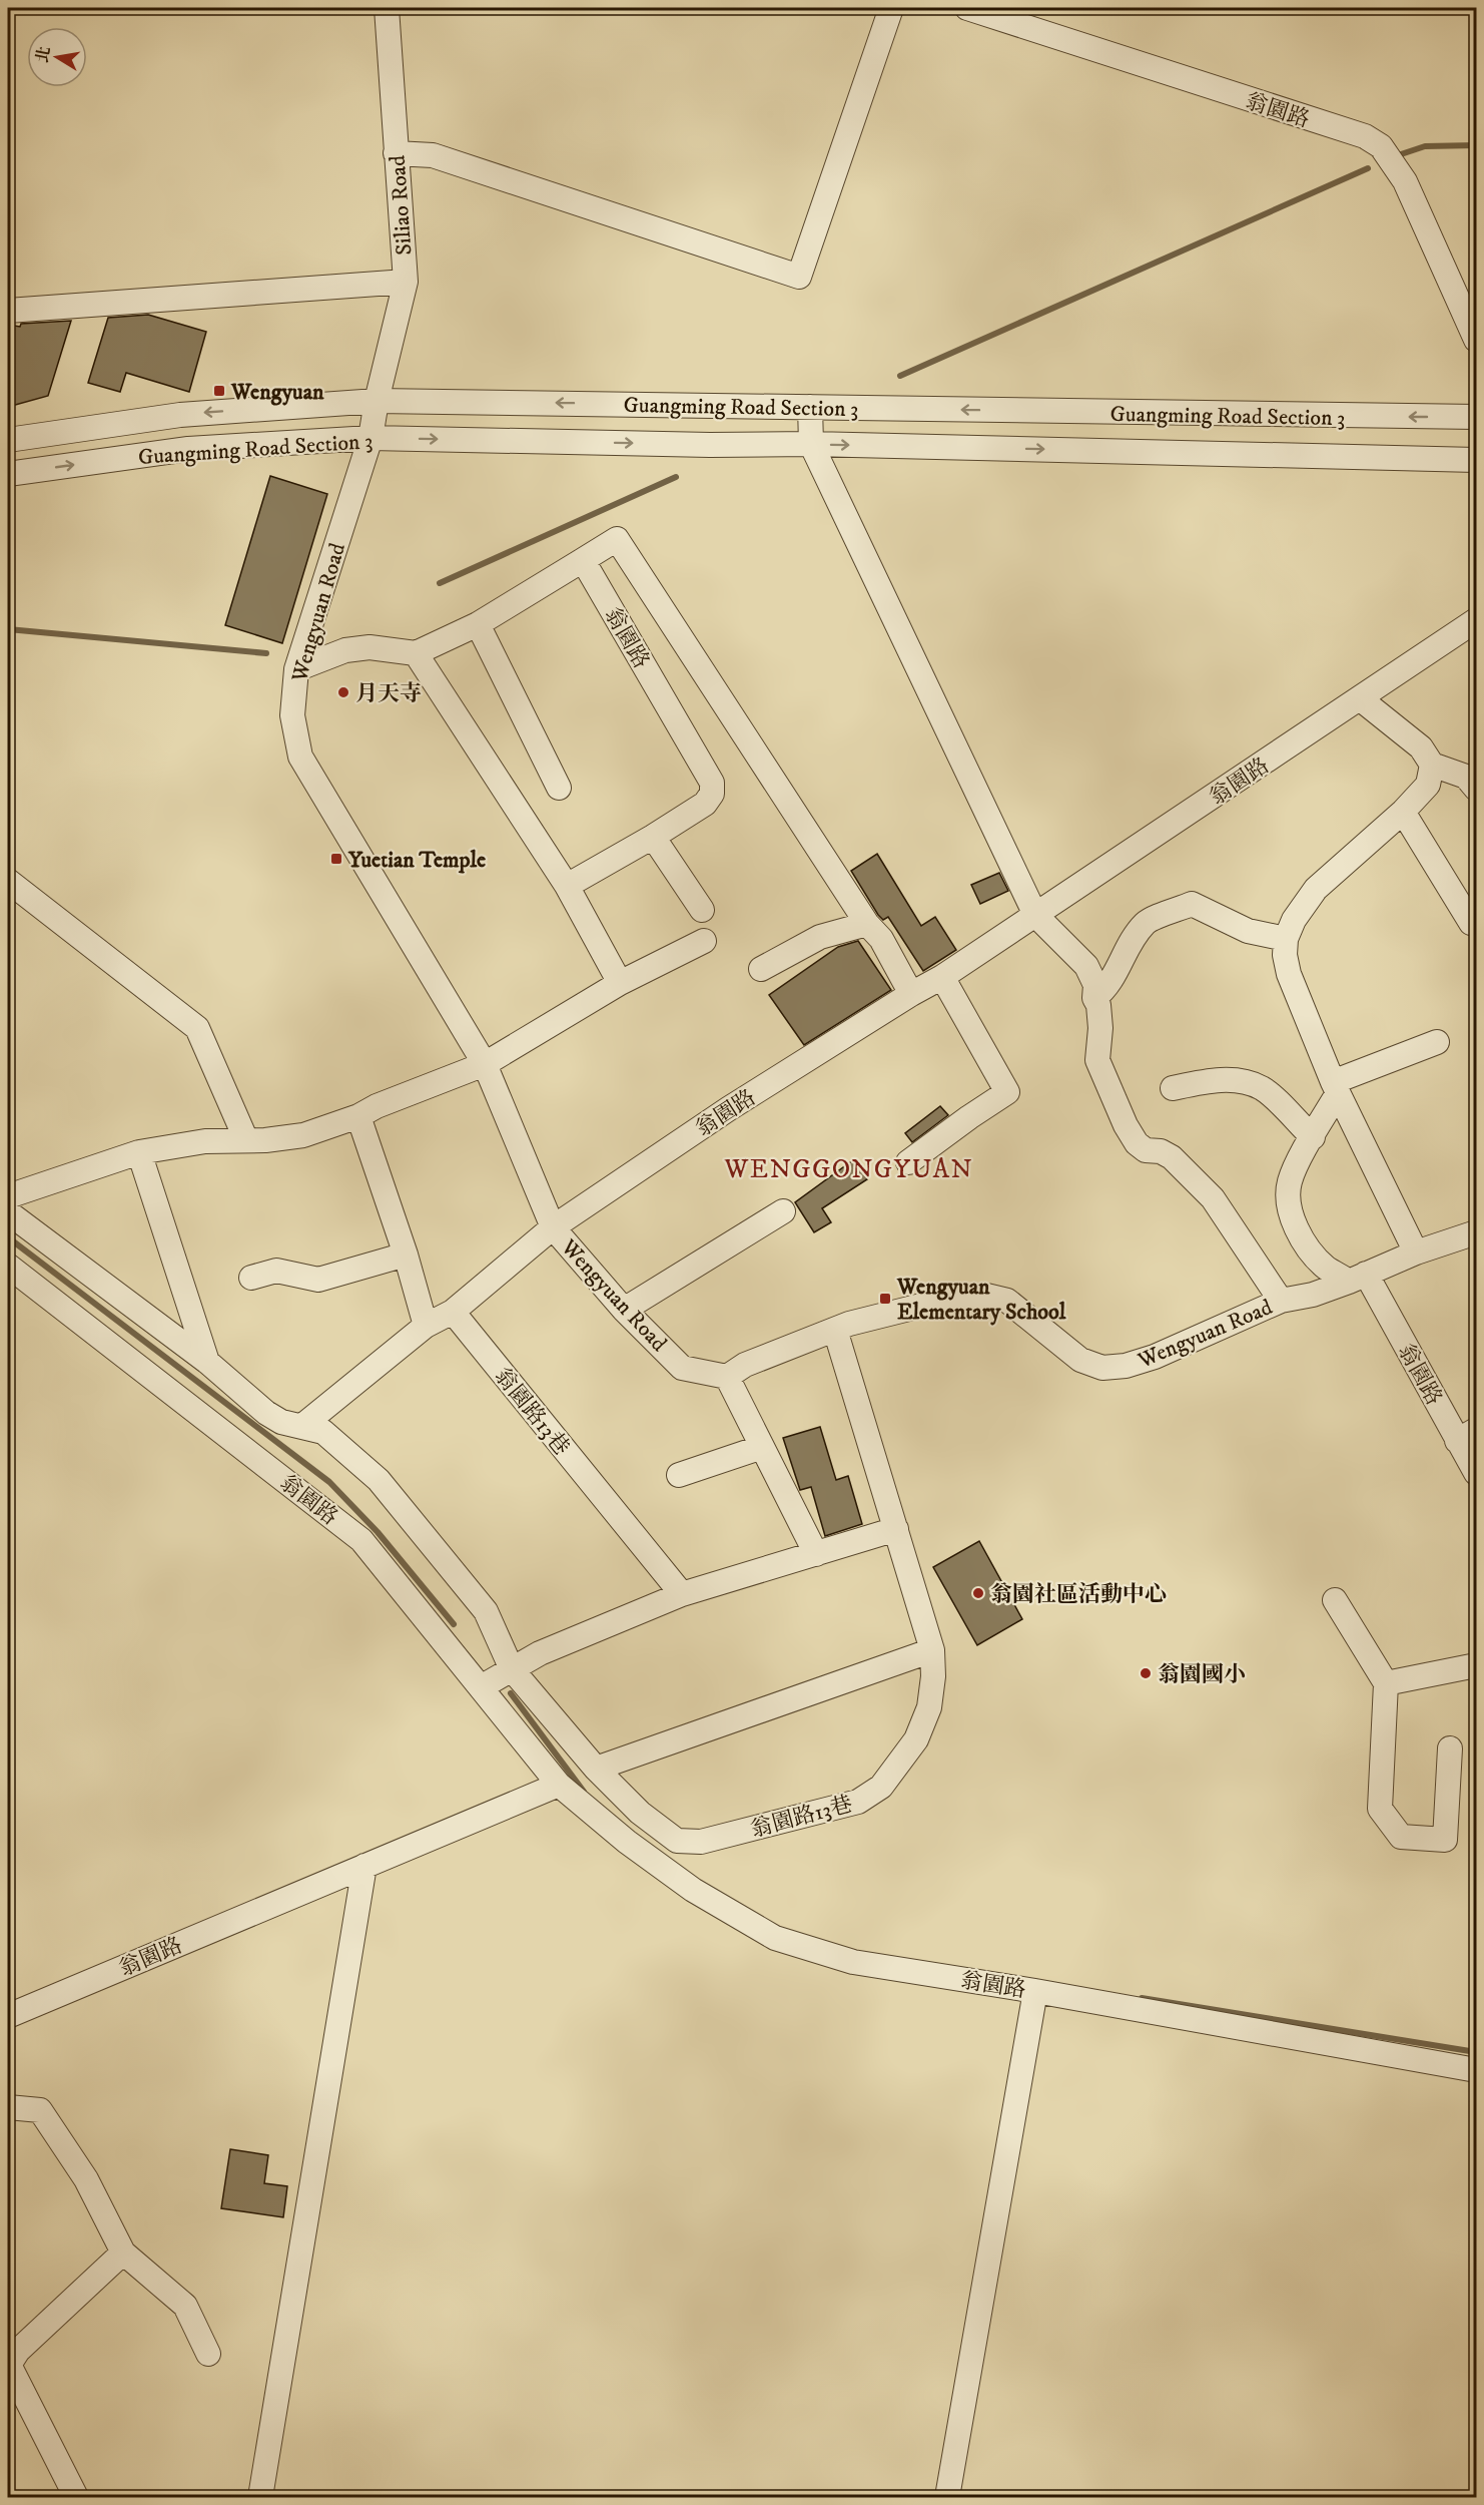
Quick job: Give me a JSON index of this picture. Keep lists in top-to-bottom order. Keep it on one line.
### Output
{"streets":{"street":["翁園路","Siliao Road","Guangming Road Section 3","Wengyuan Road","翁園路13巷"]},"crossings":[["翁園路","Wengyuan Road"],["翁園路","翁園路13巷"],["Siliao Road","Guangming Road Section 3"],["Siliao Road","Wengyuan Road"],["Guangming Road Section 3","Wengyuan Road"],["Wengyuan Road","翁園路13巷"]],"districts":["WENGGONGYUAN"],"places":{"transit":["Wengyuan","Yuetian Temple","Wengyuan Elementary School"],"other":["月天寺","翁園社區活動中心","翁園國小"]},"north":"left"}
